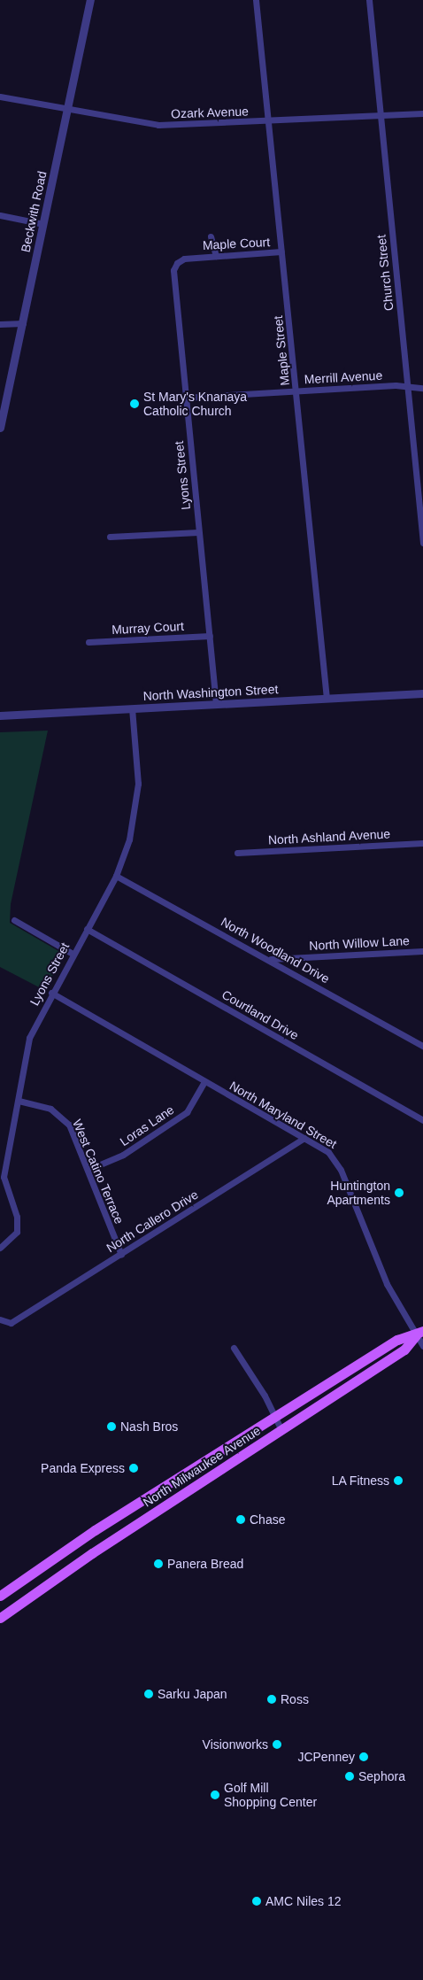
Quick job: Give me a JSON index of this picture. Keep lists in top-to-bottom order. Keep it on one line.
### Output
{"streets":{"main road":["North Milwaukee Avenue"],"street":["Ozark Avenue","Beckwith Road","Maple Court","Church Street","Maple Street","Merrill Avenue","Lyons Street","Murray Court","North Washington Street","North Ashland Avenue","North Willow Lane","North Woodland Drive","Courtland Drive","North Maryland Street","Loras Lane","West Catino Terrace","North Callero Drive"]},"crossings":[["Ozark Avenue","Beckwith Road"],["Ozark Avenue","Church Street"],["Ozark Avenue","Maple Street"],["Maple Court","Maple Street"],["Maple Court","Lyons Street"],["Church Street","Merrill Avenue"],["Maple Street","Merrill Avenue"],["Maple Street","North Washington Street"],["Merrill Avenue","Lyons Street"],["Lyons Street","Murray Court"],["Lyons Street","North Washington Street"],["Lyons Street","North Woodland Drive"],["Lyons Street","Courtland Drive"],["Lyons Street","North Maryland Street"],["Lyons Street","West Catino Terrace"],["North Willow Lane","North Woodland Drive"],["North Maryland Street","Loras Lane"],["North Maryland Street","North Callero Drive"],["North Maryland Street","North Milwaukee Avenue"],["Loras Lane","West Catino Terrace"],["West Catino Terrace","North Callero Drive"]],"places":["St Mary's Knanaya Catholic Church","Huntington Apartments","Nash Bros","Panda Express","LA Fitness","Chase","Panera Bread","Sarku Japan","Ross","Visionworks","JCPenney","Sephora","Golf Mill Shopping Center","AMC Niles 12"]}
